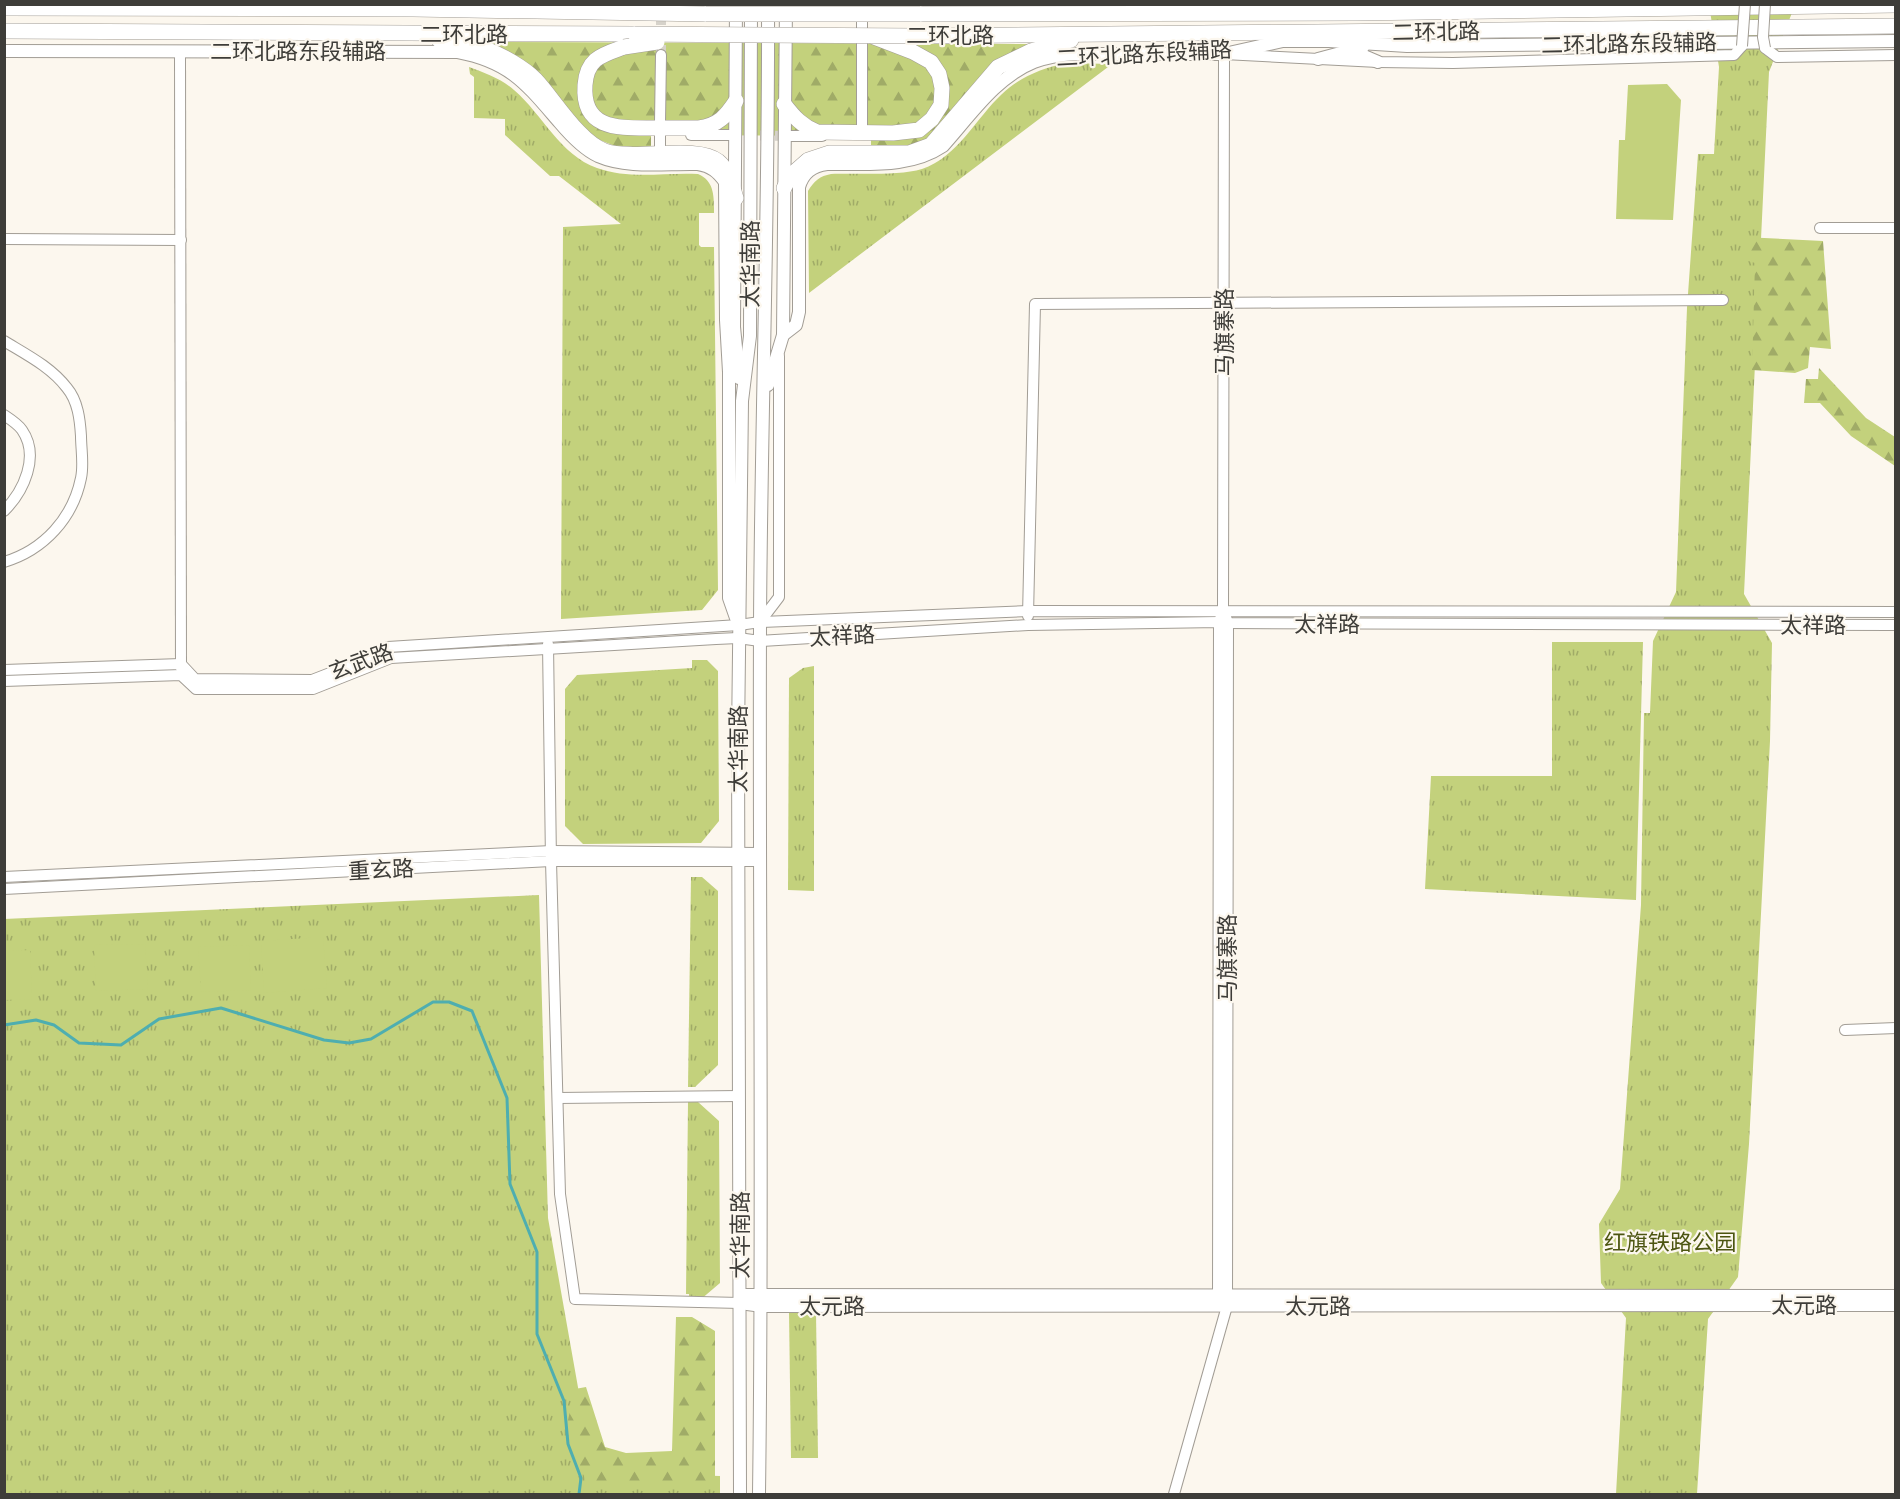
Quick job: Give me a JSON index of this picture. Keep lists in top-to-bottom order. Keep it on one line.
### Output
{"streets":{"highway":["二环北路"],"main road":["二环北路东段辅路","太华南路","太元路"],"street":["马旗寨路","太祥路","玄武路","重玄路"]},"crossings":[["二环北路东段辅路","太华南路"],["二环北路东段辅路","马旗寨路"],["二环北路东段辅路","玄武路"],["太华南路","太祥路"],["太华南路","玄武路"],["太华南路","重玄路"],["太华南路","太元路"],["马旗寨路","太祥路"],["马旗寨路","太元路"],["太祥路","玄武路"]],"parks":["红旗铁路公园"]}
